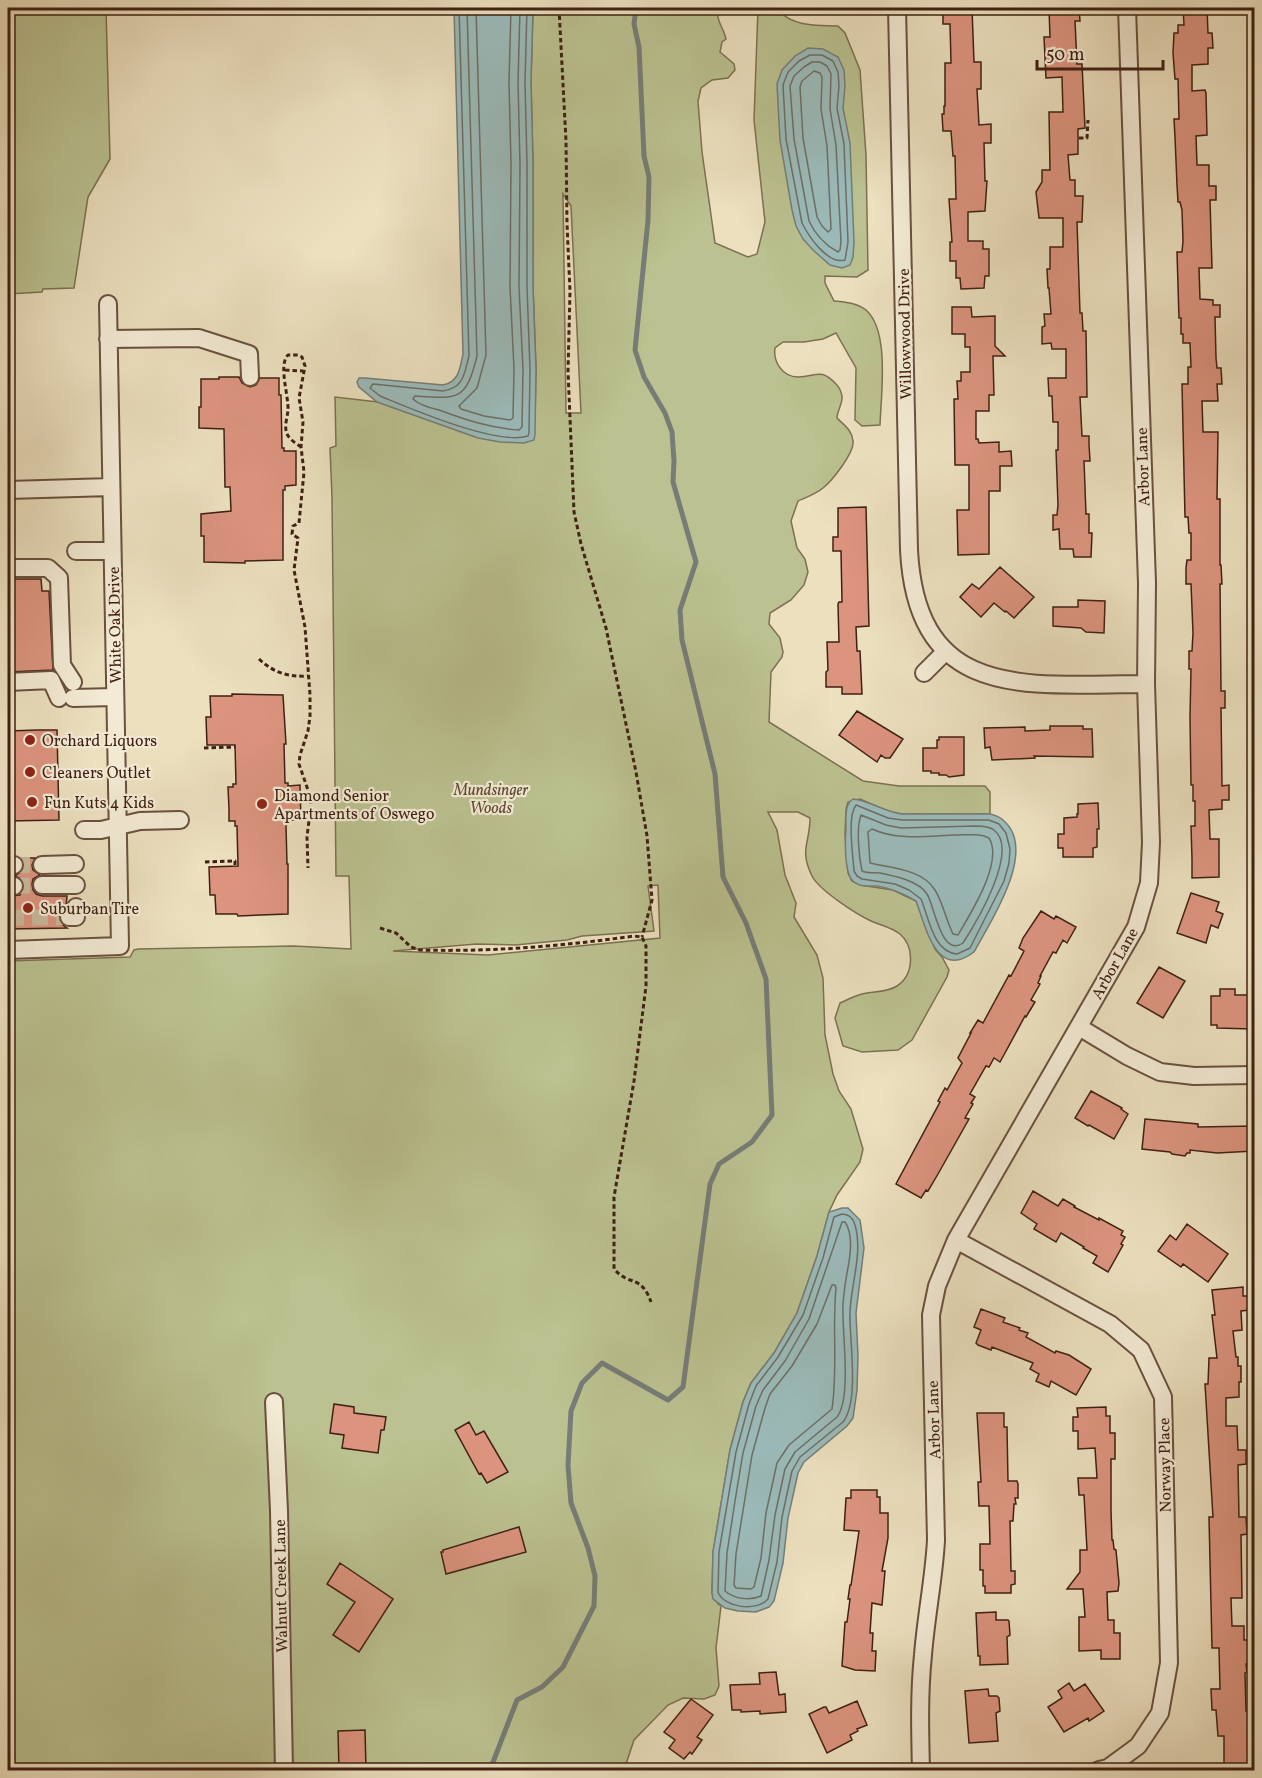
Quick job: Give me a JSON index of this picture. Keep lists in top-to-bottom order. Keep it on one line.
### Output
{"streets":{"street":["Willowwood Drive","Arbor Lane","White Oak Drive","Norway Place","Walnut Creek Lane"]},"crossings":[["Willowwood Drive","Arbor Lane"],["Arbor Lane","Norway Place"]],"parks":["Mundsinger Woods"],"places":["Orchard Liquors","Cleaners Outlet","Fun Kuts 4 Kids","Diamond Senior Apartments of Oswego","Suburban Tire"],"scale_bar":"50 m"}
